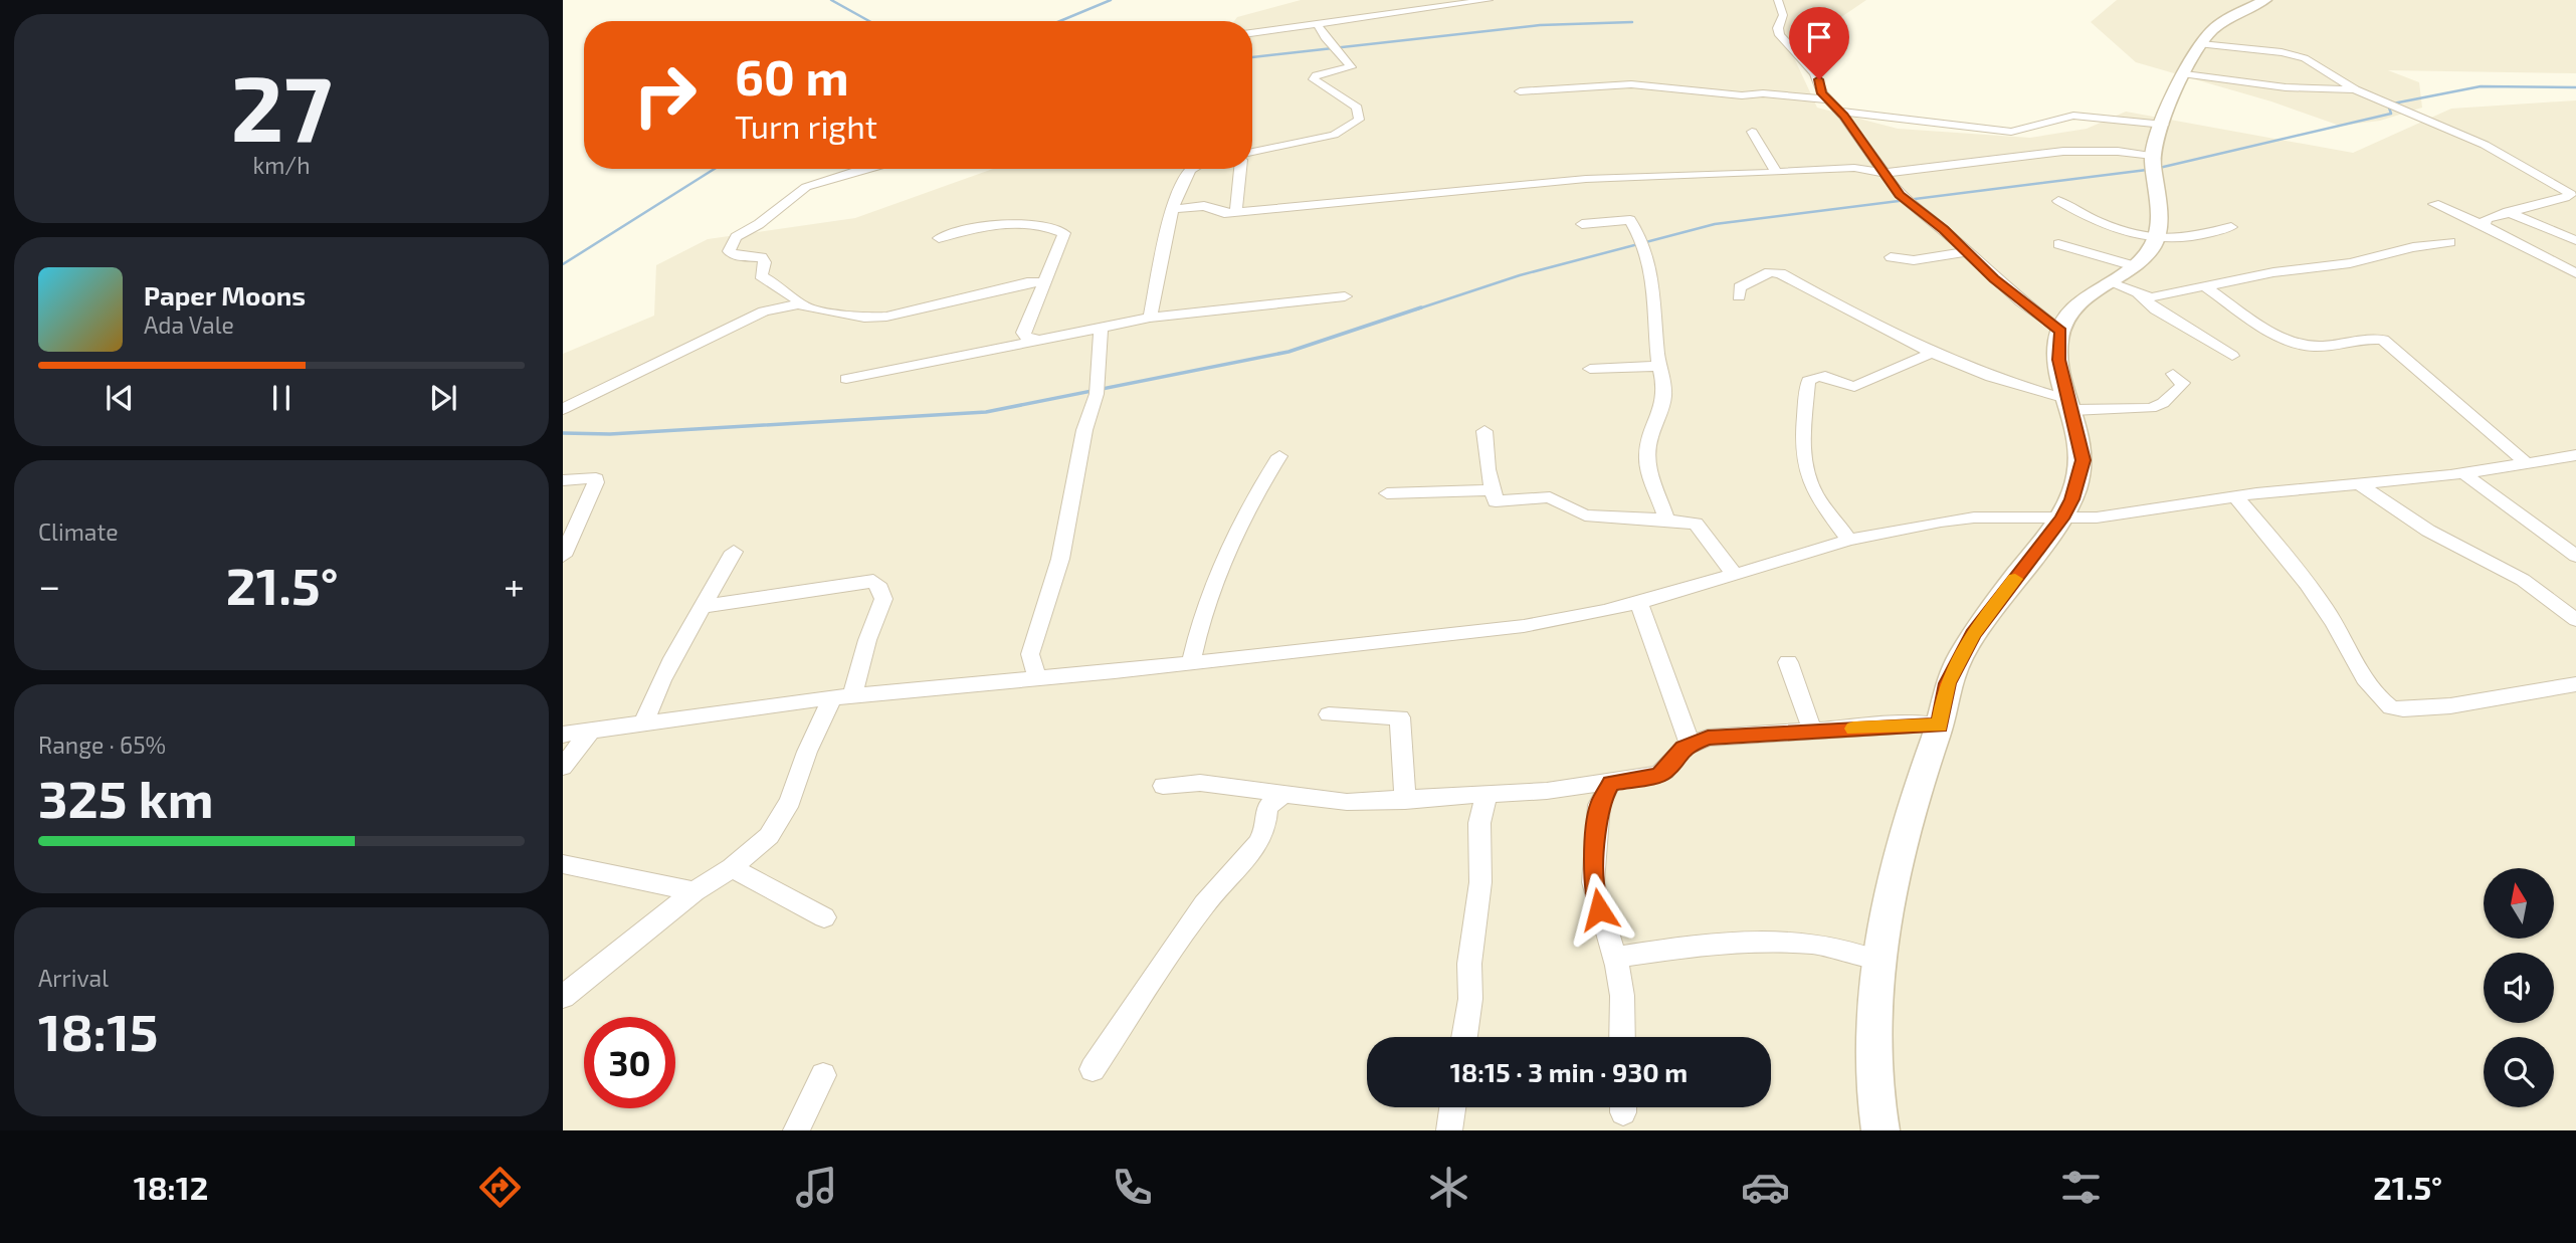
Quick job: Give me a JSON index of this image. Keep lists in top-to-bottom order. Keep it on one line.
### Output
{"north":"top","page":{"tile":[["27","km/h"],"Climate",["Range · 65%","325 km"],["Arrival","18:15"]],"turn":["60 m","Turn right"],"song":["Paper Moons","Ada Vale"],"heat":["−","21.5°","+"],"limit":"30","trip":"18:15 · 3 min · 930 m","tabs":["18:12","21.5°"]}}
